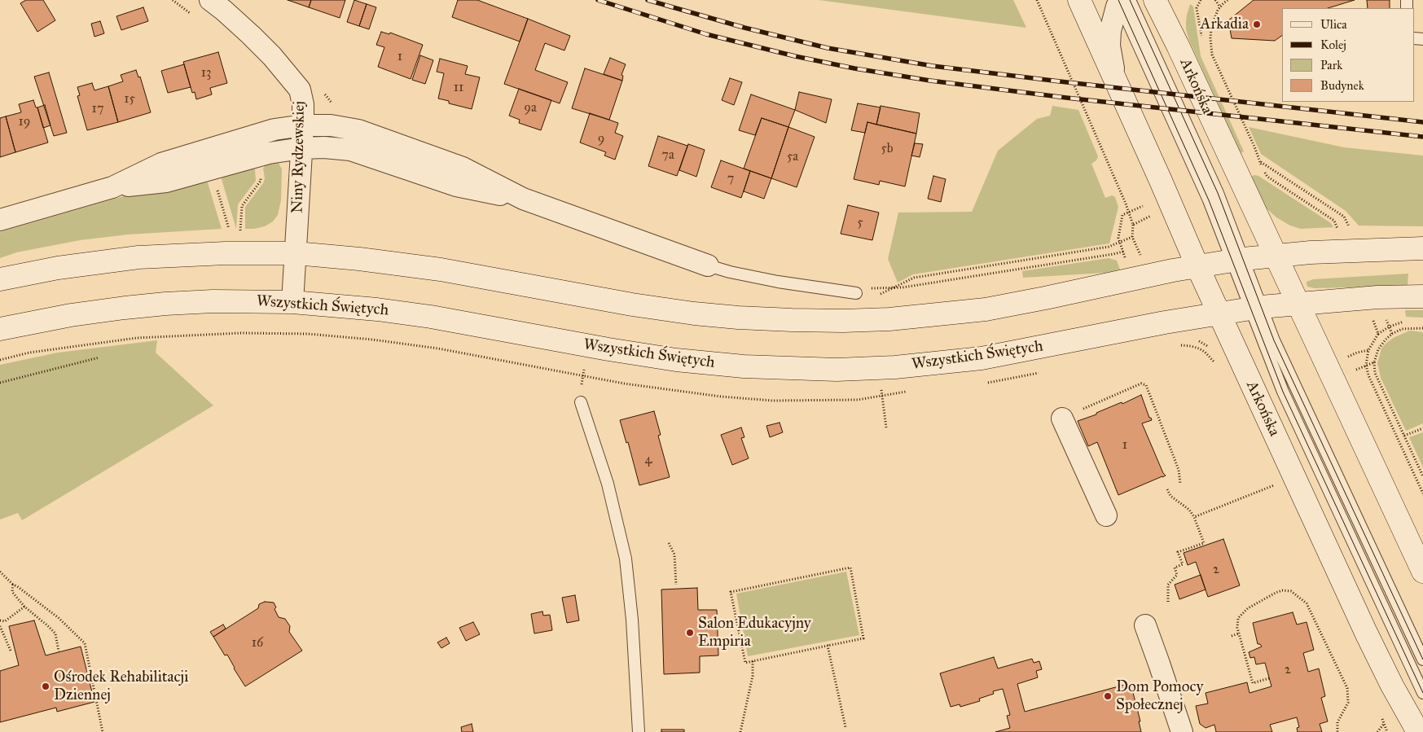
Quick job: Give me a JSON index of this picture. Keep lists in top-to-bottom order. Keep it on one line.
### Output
{"streets":{"street":["Arkońska","Niny Rydzewskiej","Wszystkich Świętych"]},"crossings":[["Arkońska","Wszystkich Świętych"],["Niny Rydzewskiej","Wszystkich Świętych"]],"places":["Arkadia","Salon Edukacyjny Empiria","Ośrodek Rehabilitacji Dziennej","Dom Pomocy Społecznej"],"house_numbers":["1","13","11","15","9a","17","19","9","5b","7a","5a","7","5","1","4","2","16","2"],"legend":["Ulica","Kolej","Park","Budynek"]}
